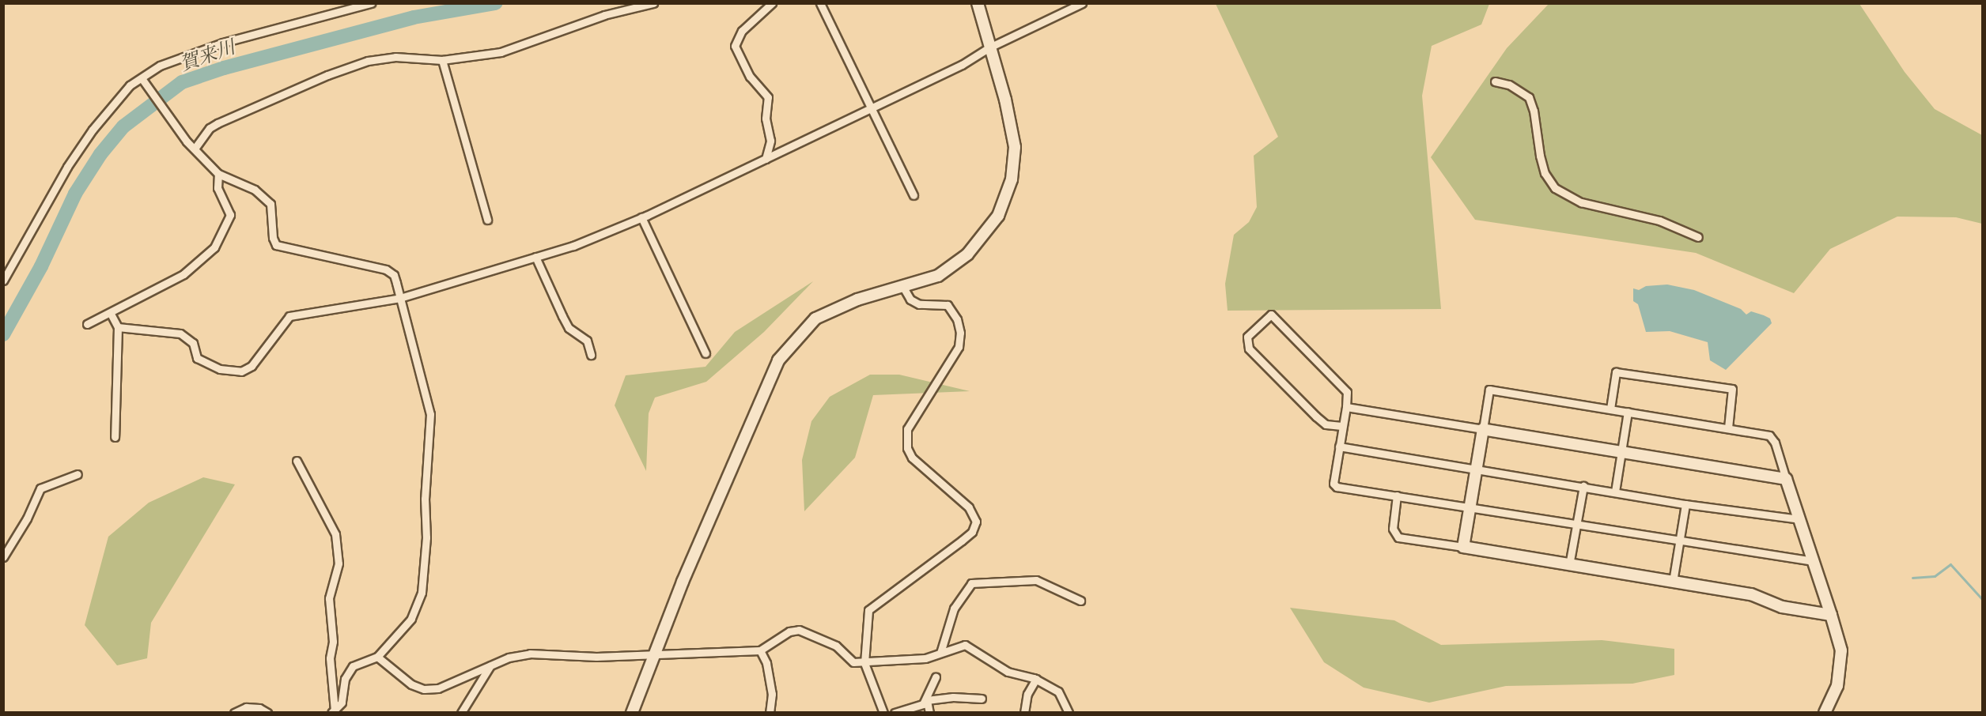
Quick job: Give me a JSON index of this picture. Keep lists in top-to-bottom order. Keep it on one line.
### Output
{"water":["賀来川"]}
